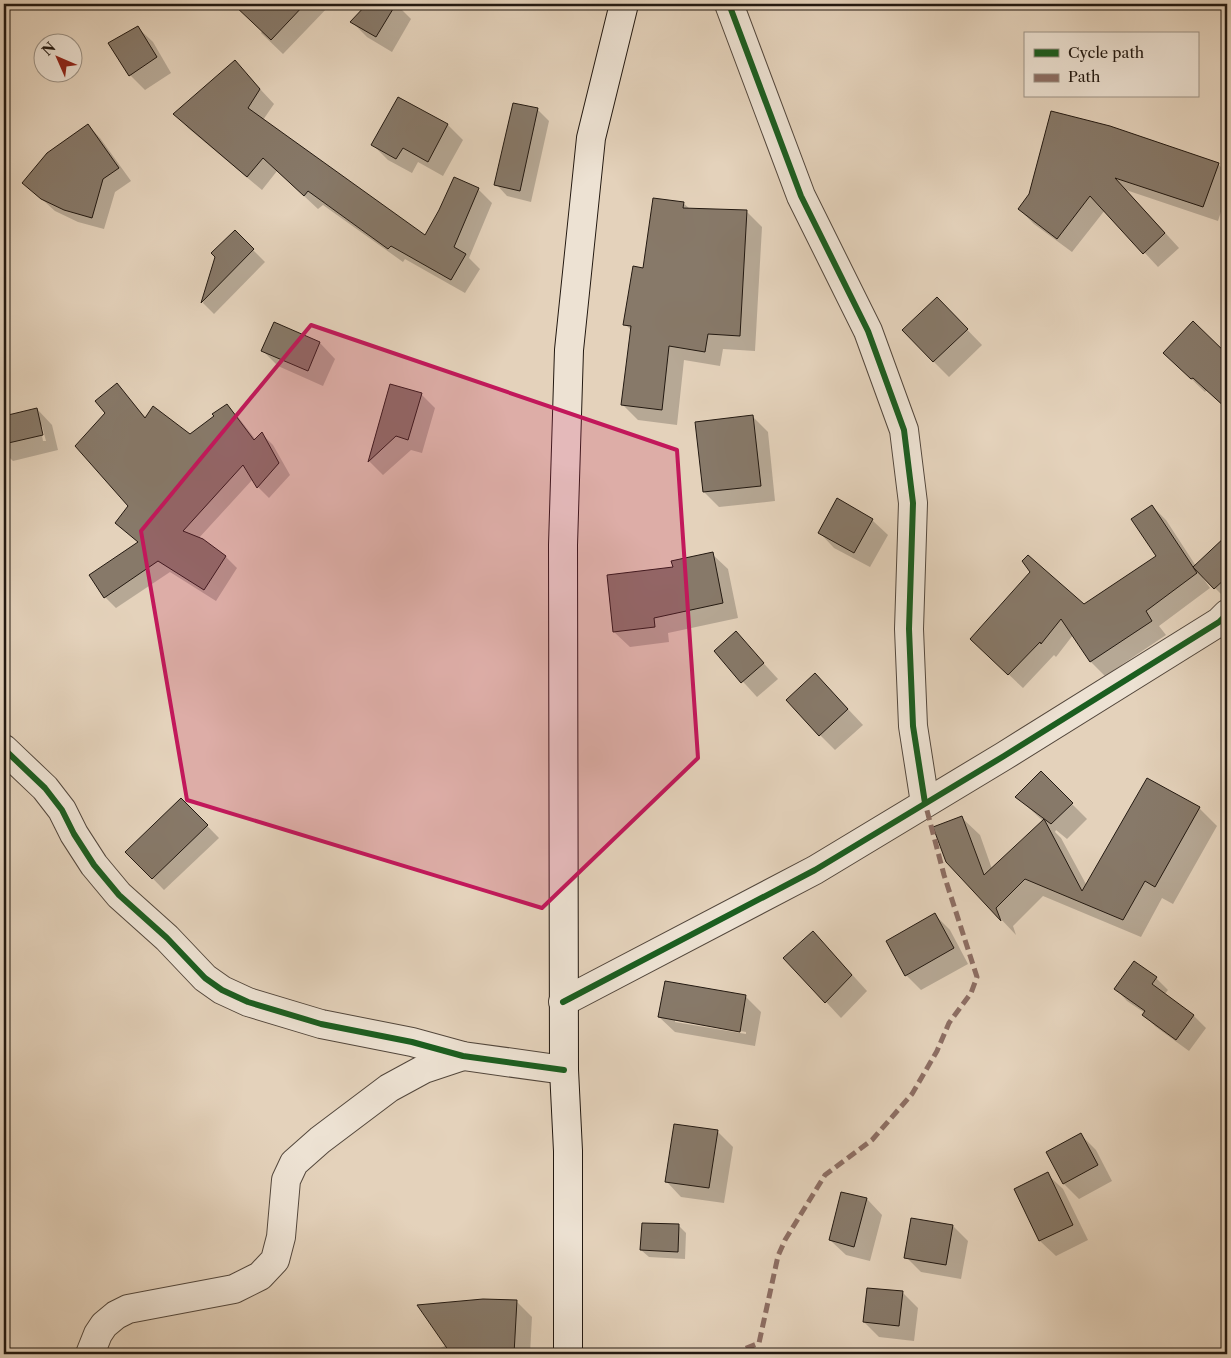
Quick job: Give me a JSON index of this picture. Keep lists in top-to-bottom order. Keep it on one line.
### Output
{"legend":["Cycle path","Path"],"north":"top left"}
